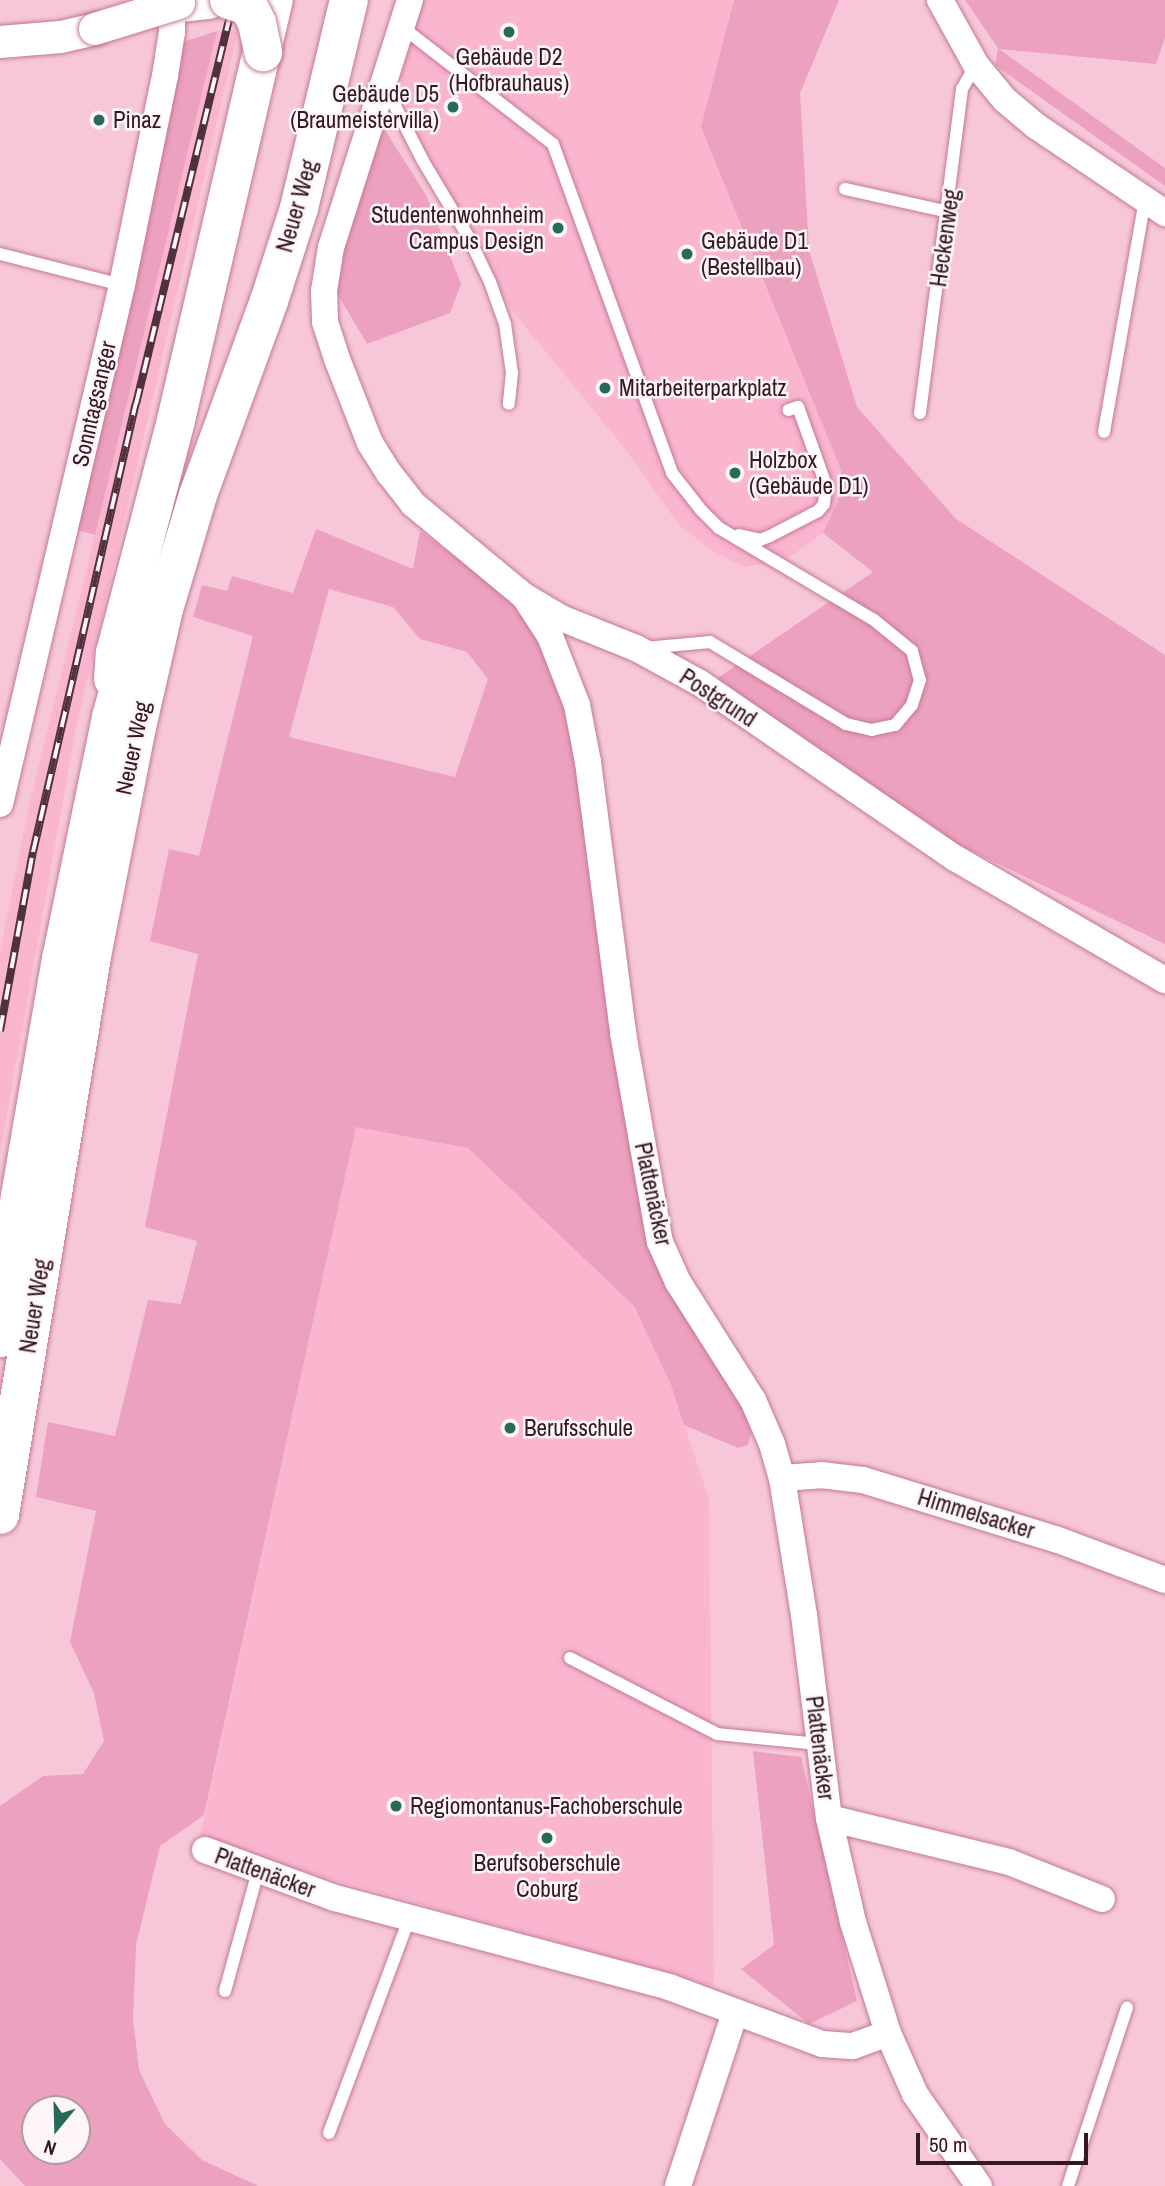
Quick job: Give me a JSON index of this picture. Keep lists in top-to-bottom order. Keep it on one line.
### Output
{"streets":{"highway":["Neuer Weg"],"street":["Sonntagsanger","Postgrund","Plattenäcker","Himmelsacker"],"lane":["Heckenweg"]},"crossings":[["Postgrund","Plattenäcker"],["Plattenäcker","Himmelsacker"]],"places":["Gebäude D2 (Hofbrauhaus)","Gebäude D5 (Braumeistervilla)","Pinaz","Studentenwohnheim Campus Design","Gebäude D1 (Bestellbau)","Mitarbeiterparkplatz","Holzbox (Gebäude D1)","Berufsschule","Regiomontanus-Fachoberschule","Berufsoberschule Coburg"],"scale_bar":"50 m","north":"bottom"}
